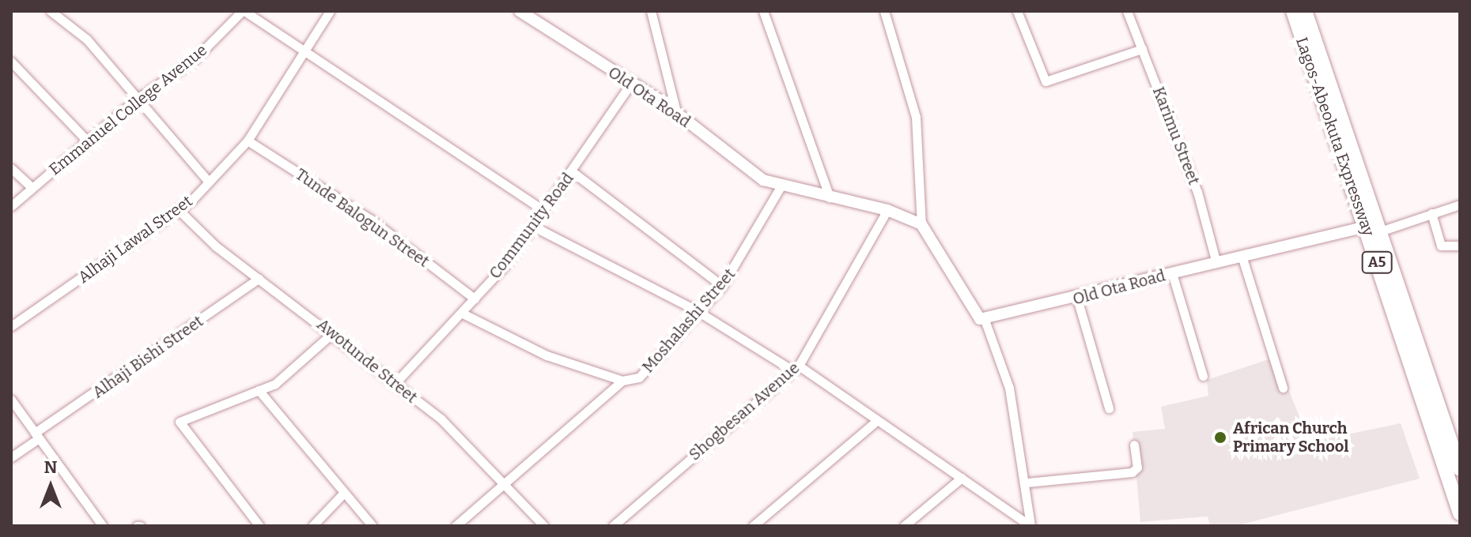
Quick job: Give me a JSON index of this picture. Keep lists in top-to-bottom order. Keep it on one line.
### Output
{"streets":{"highway":["Lagos-Abeokuta Expressway","A5"],"street":["Old Ota Road","Emmanuel College Avenue","Karimu Street","Tunde Balogun Street","Community Road","Alhaji Lawal Street","Moshalashi Street","Alhaji Bishi Street","Awotunde Street","Shogbesan Avenue"]},"crossings":[["Old Ota Road","Karimu Street"],["Old Ota Road","Lagos-Abeokuta Expressway"],["Old Ota Road","Community Road"],["Old Ota Road","Moshalashi Street"],["Old Ota Road","Shogbesan Avenue"],["Tunde Balogun Street","Community Road"],["Tunde Balogun Street","Alhaji Lawal Street"],["Community Road","Awotunde Street"],["Alhaji Lawal Street","Awotunde Street"],["Moshalashi Street","Awotunde Street"],["Alhaji Bishi Street","Awotunde Street"]],"places":["African Church Primary School"],"north":"top"}
